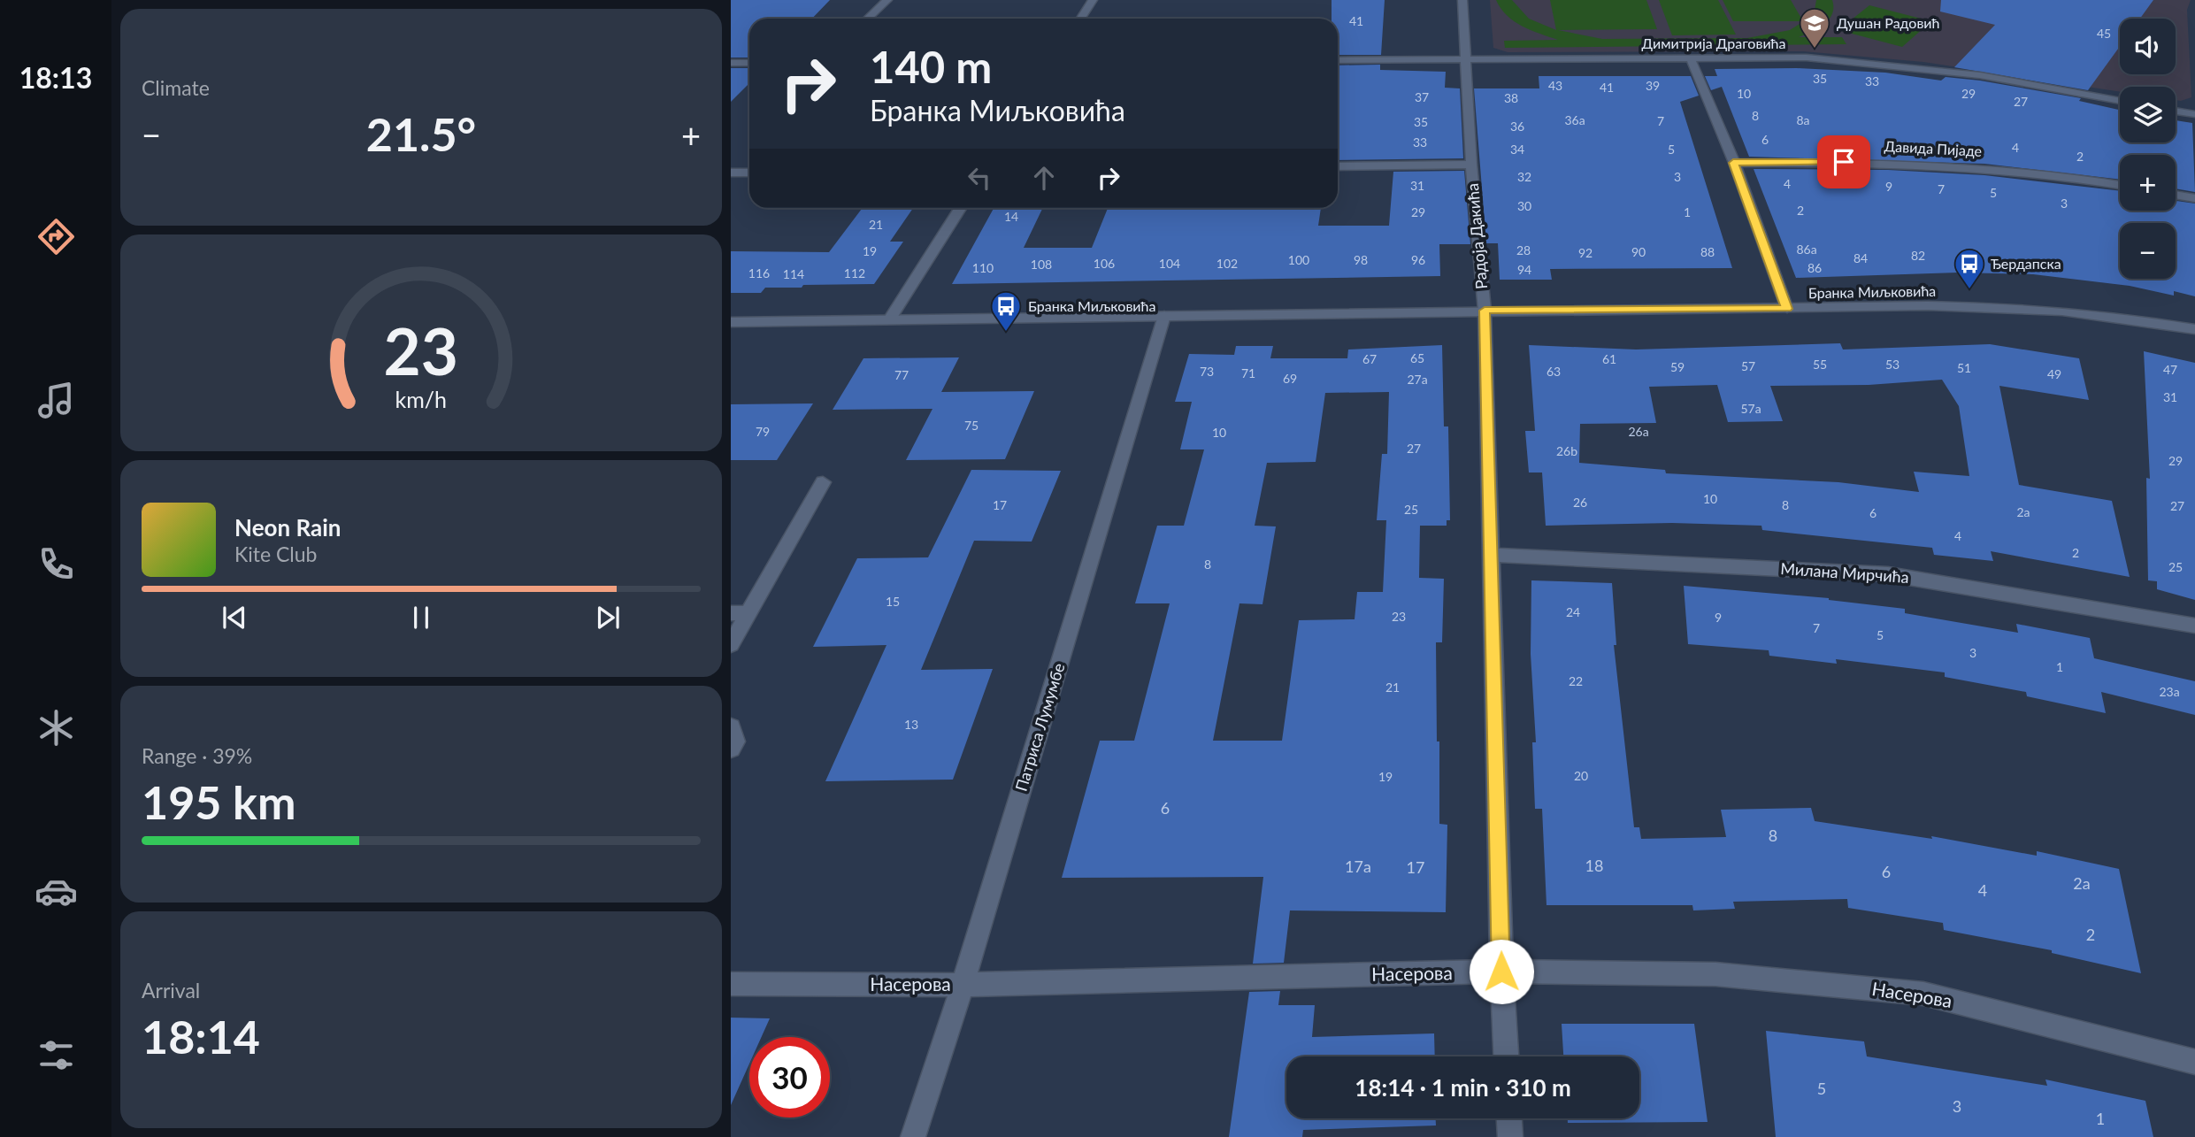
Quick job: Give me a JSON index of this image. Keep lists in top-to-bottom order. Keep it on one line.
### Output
{"streets":{"street":["Димитрија Драговића","Давида Пијаде","Радоја Дакића","Бранка Миљковића","Милана Мирчића","Патриса Лумумбе","Насерова"]},"crossings":[["Димитрија Драговића","Радоја Дакића"],["Радоја Дакића","Бранка Миљковића"],["Радоја Дакића","Милана Мирчића"],["Радоја Дакића","Насерова"],["Бранка Миљковића","Патриса Лумумбе"],["Патриса Лумумбе","Насерова"]],"places":{"school or university":["Душан Радовић"],"bus stop":["Ђердапска","Бранка Миљковића"]},"house_numbers":["41","45","35","33","43","39","41","10","29","37","38","27","8","36a","8a","7","35","36","6","33","4","34","5","2","32","3","4","31","9","7","5","3","30","2","29","1","14","21","86a","28","19","90","88","92","82","84","100","98","96","106","104","102","108","110","86","94","116","112","114","65","67","61","55","53","57","59","51","47","73","63","71","49","77","69","27a","31","57a","75","79","26a","10","27","26b","29","10","26","17","8","27","25","2a","6","4","2","8","25","15","24","23","9","7","5","3","1","22","21","23a","13","20","19","6","8","18","17a","17","6","2a","4","2","5","3","1"],"page":{"tabs":"18:13","tile":["Climate",["Range · 39%","195 km"],["Arrival","18:14"]],"map_buttons":["+","−"],"turn":["140 m","Бранка Миљковића"],"heat":["−","21.5°","+"],"song":["Neon Rain","Kite Club"],"limit":"30","trip":"18:14 · 1 min · 310 m","gauge":["23","km/h"]}}
